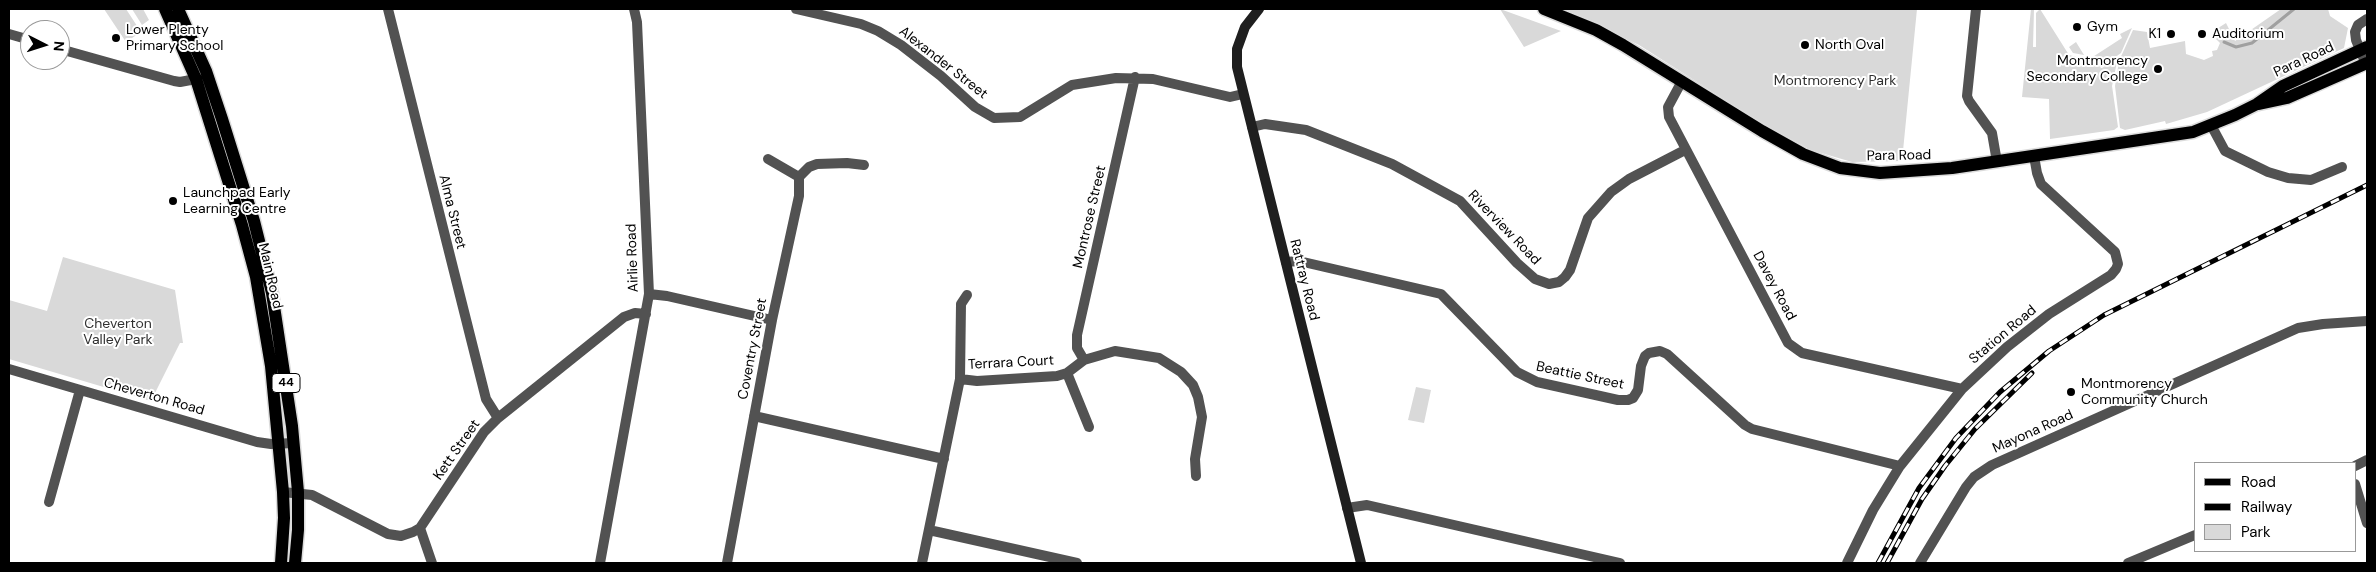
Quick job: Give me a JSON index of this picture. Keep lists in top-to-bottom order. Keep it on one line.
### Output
{"streets":{"main road":["Para Road","Main Road","44"],"street":["Alexander Street","Alma Street","Montrose Street","Riverview Road","Airlie Road","Rattray Road","Davey Road","Station Road","Coventry Street","Terrara Court","Beattie Street","Cheverton Road","Mayona Road","Kett Street"]},"crossings":[["Para Road","Davey Road"],["Para Road","Station Road"],["Alexander Street","Montrose Street"],["Alexander Street","Rattray Road"],["Alma Street","Kett Street"],["Montrose Street","Terrara Court"],["Riverview Road","Rattray Road"],["Riverview Road","Davey Road"],["Airlie Road","Kett Street"],["Main Road","Cheverton Road"],["Rattray Road","Beattie Street"],["Davey Road","Station Road"],["Station Road","Beattie Street"]],"parks":["Montmorency Park","Cheverton Valley Park"],"places":["Gym","K1","Auditorium","Lower Plenty Primary School","North Oval","Montmorency Secondary College","Launchpad Early Learning Centre","Montmorency Community Church"],"legend":["Road","Railway","Park"],"north":"right"}
